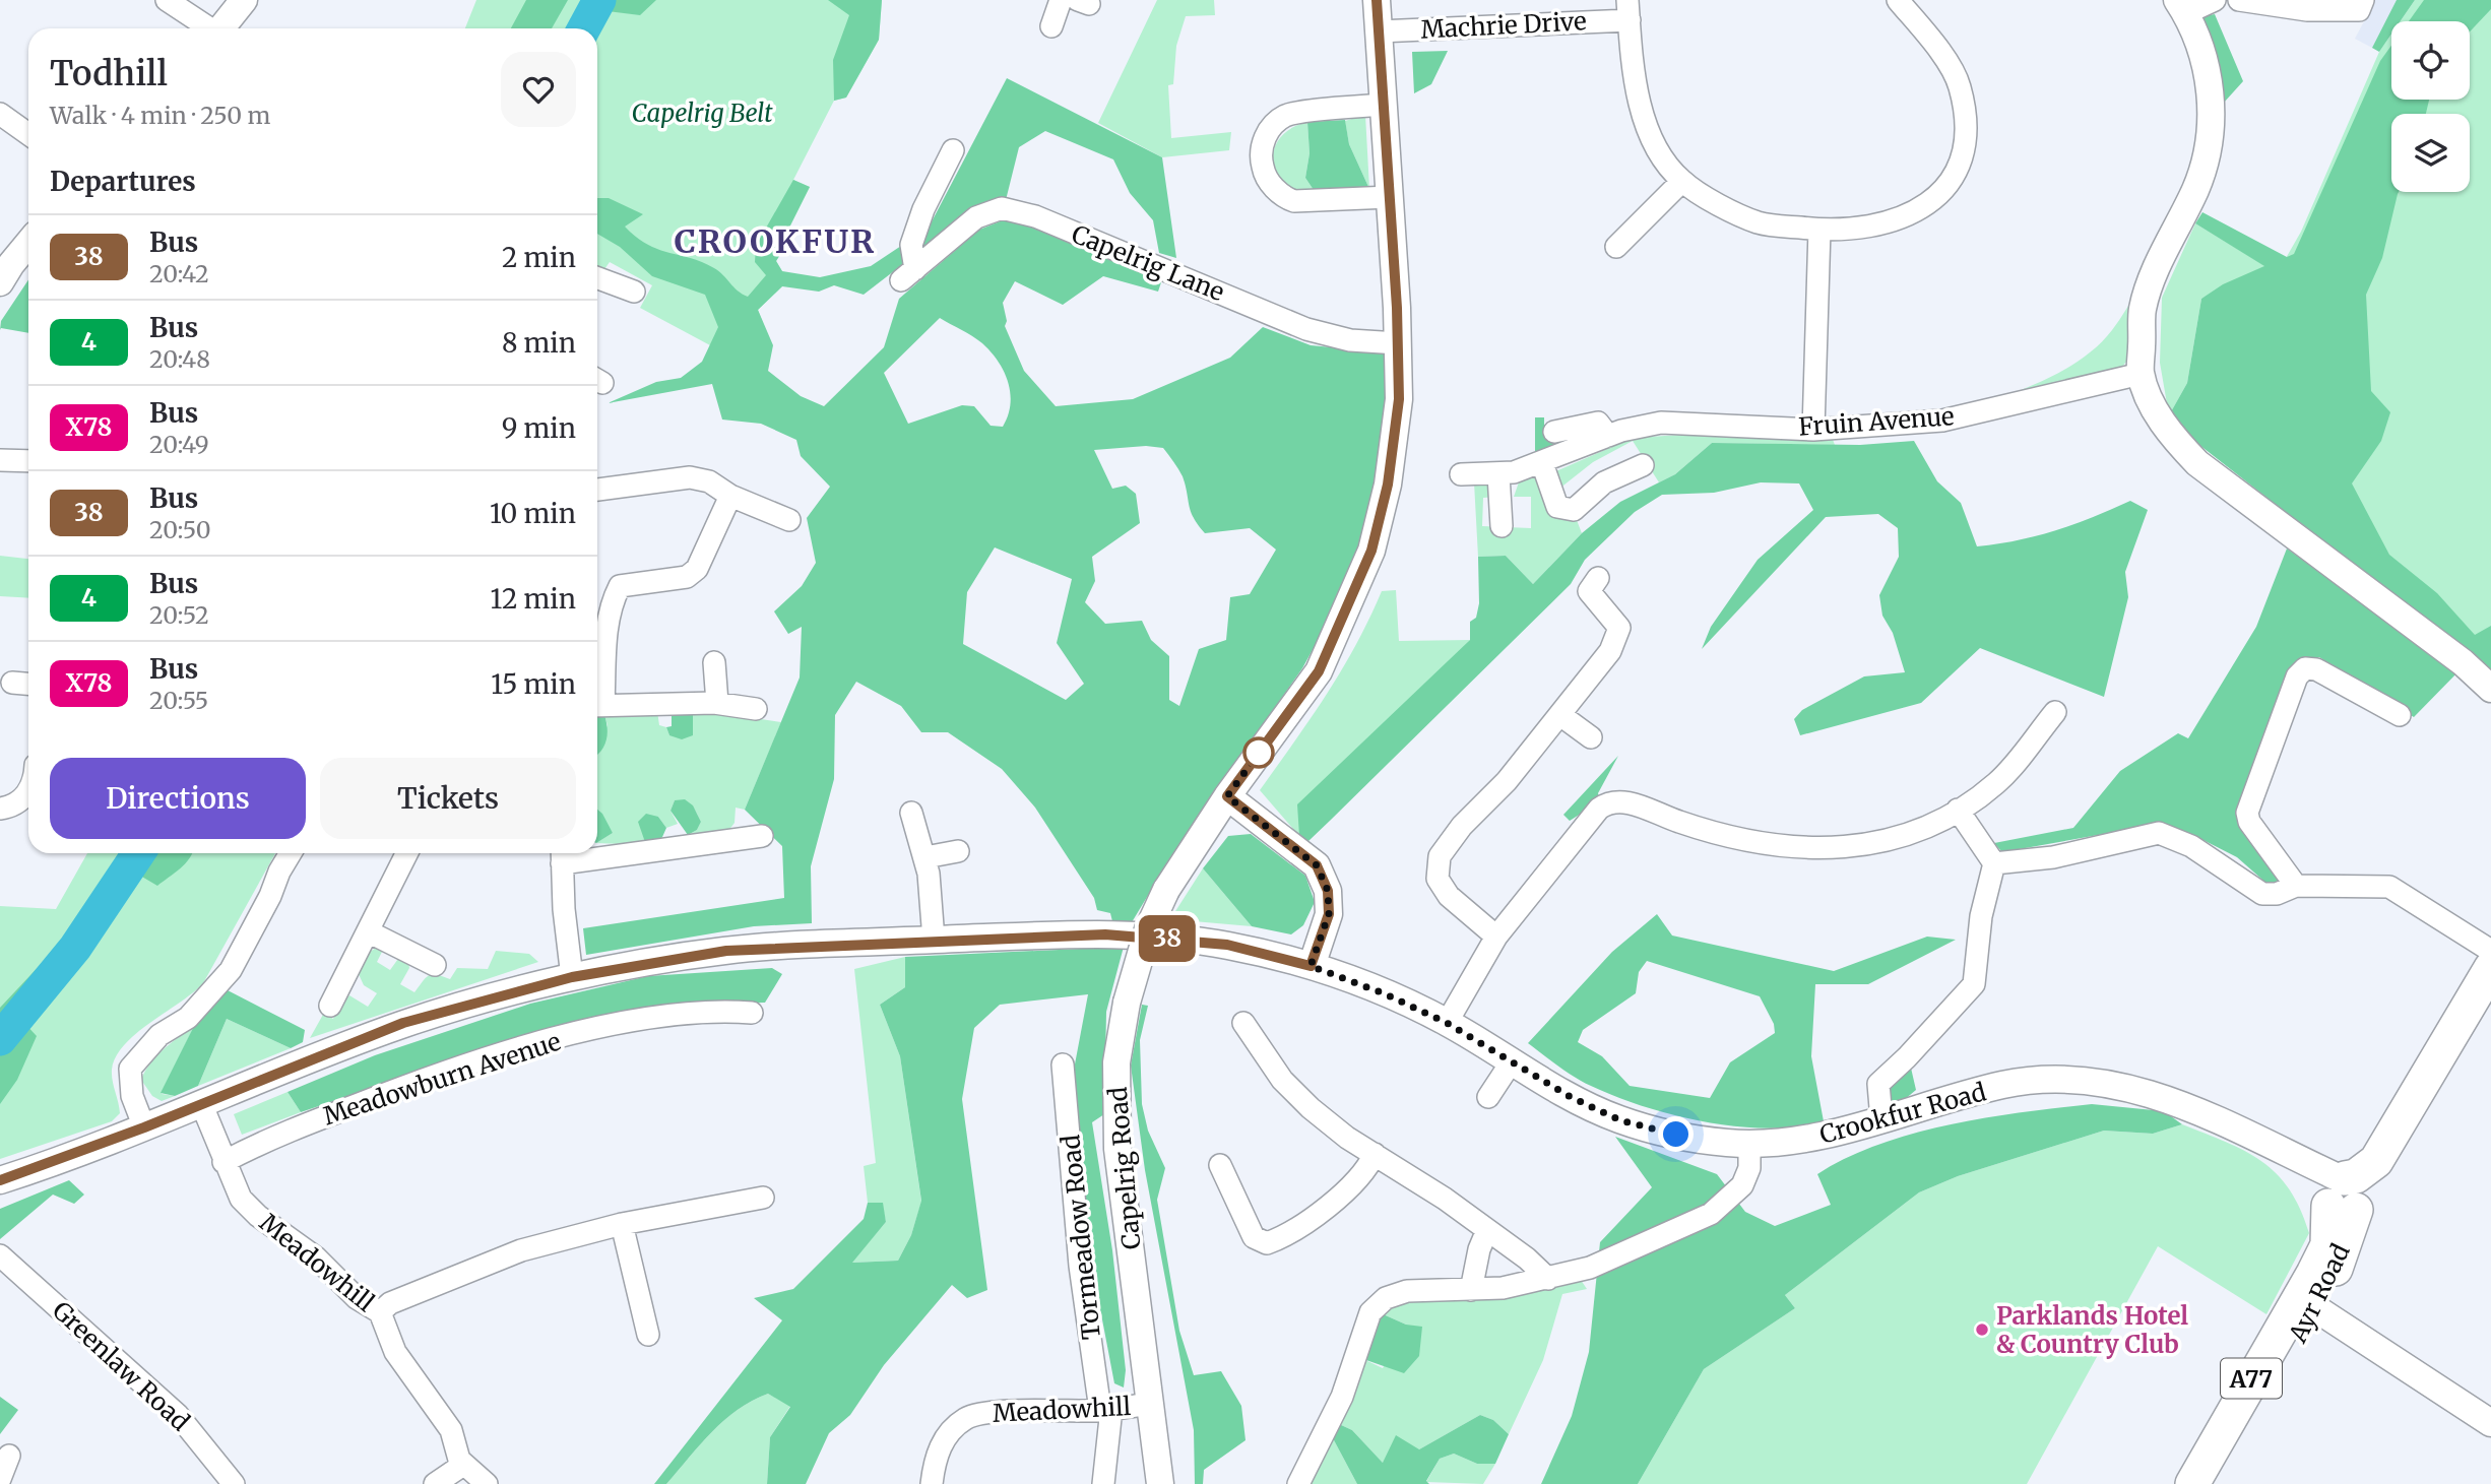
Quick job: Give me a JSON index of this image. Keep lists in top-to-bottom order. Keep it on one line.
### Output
{"streets":{"main road":["Ayr Road","A77"],"street":["Machrie Drive","Capelrig Lane","Fruin Avenue","Meadowburn Avenue","Crookfur Road","Capelrig Road","Tormeadow Road","Meadowhill","Greenlaw Road"]},"crossings":[["Machrie Drive","Capelrig Road"],["Capelrig Lane","Capelrig Road"],["Meadowburn Avenue","Meadowhill"],["Crookfur Road","Meadowhill"],["Crookfur Road","Ayr Road"],["Capelrig Road","Meadowhill"],["Tormeadow Road","Meadowhill"]],"districts":["CROOKFUR"],"parks":["Capelrig Belt"],"places":["Parklands Hotel & Country Club"],"lines":["bus line 38"],"page":{"on_map":"38","heading":[["Todhill","Walk · 4 min · 250 m"],"Departures"],"list":[{"mark":"38","name":"Bus","note":"20:42","value":"2 min"},{"mark":"4","name":"Bus","note":"20:48","value":"8 min"},{"mark":"X78","name":"Bus","note":"20:49","value":"9 min"},{"mark":"38","name":"Bus","note":"20:50","value":"10 min"},{"mark":"4","name":"Bus","note":"20:52","value":"12 min"},{"mark":"X78","name":"Bus","note":"20:55","value":"15 min"}],"buttons":["Directions","Tickets"]}}
